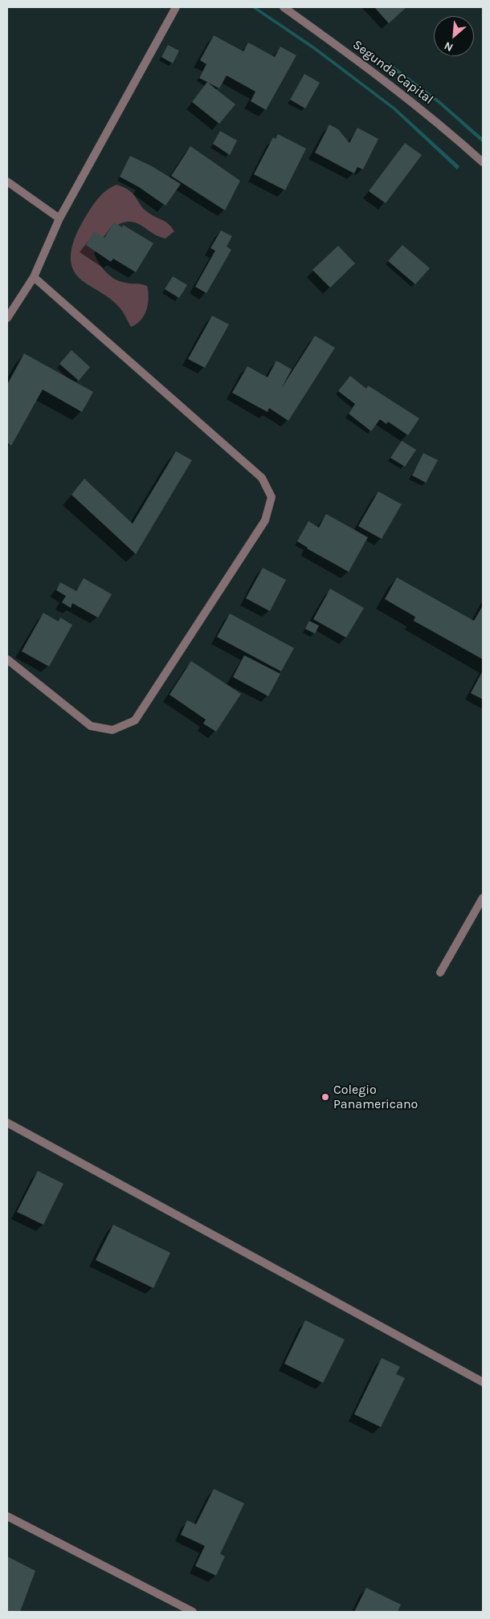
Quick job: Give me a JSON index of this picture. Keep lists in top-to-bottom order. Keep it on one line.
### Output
{"streets":{"street":["Segunda Capital"]},"places":["Colegio Panamericano"],"north":"bottom left"}
